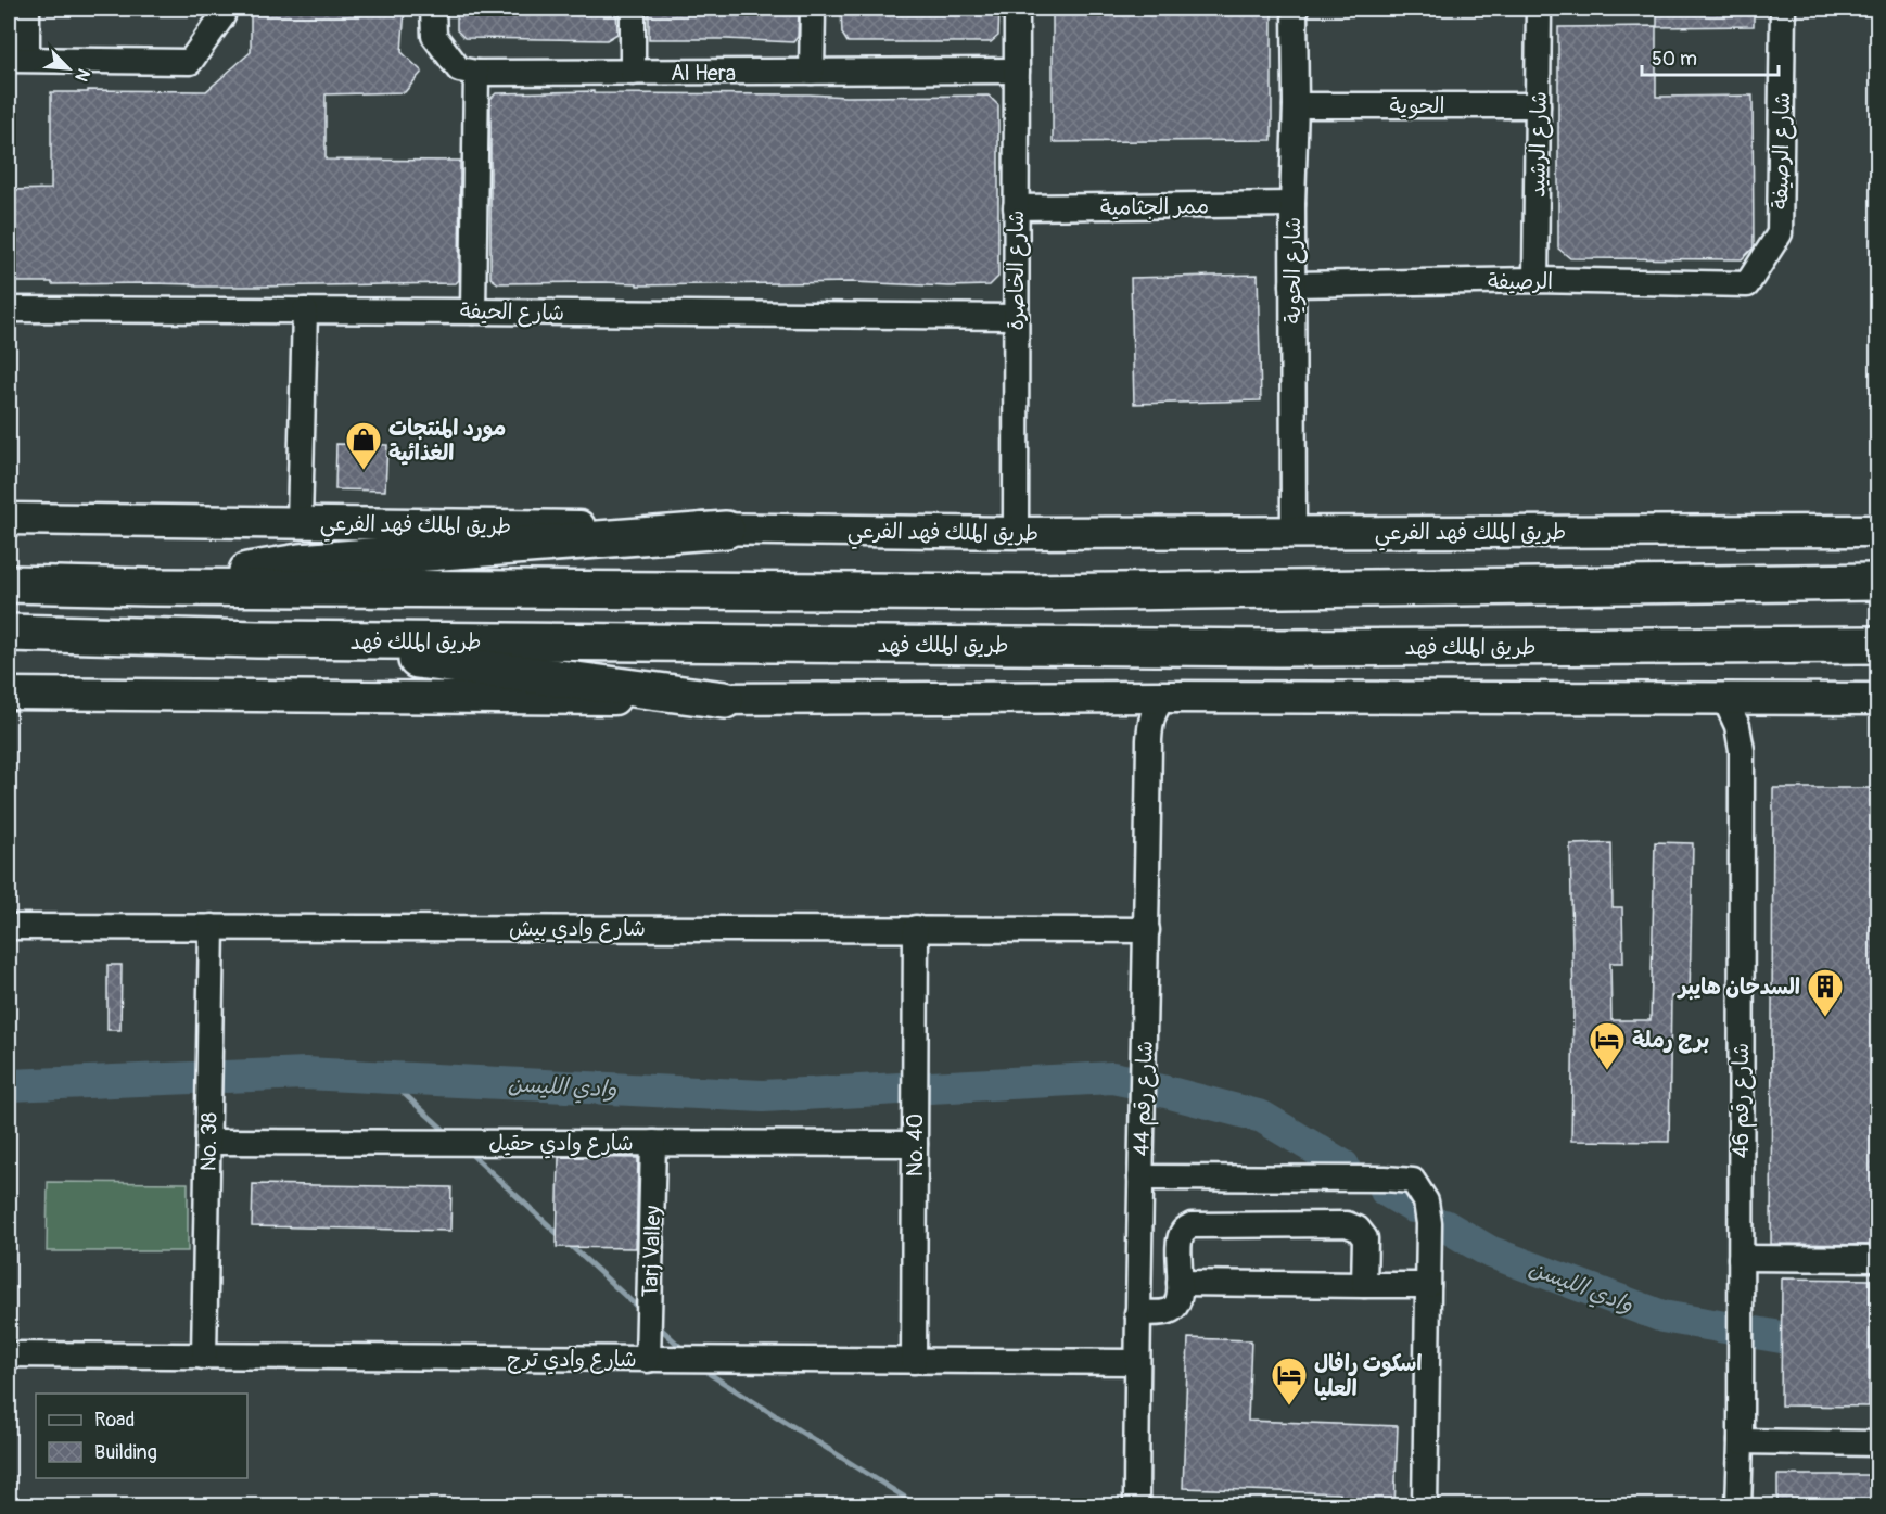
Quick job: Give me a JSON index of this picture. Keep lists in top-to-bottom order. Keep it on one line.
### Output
{"streets":{"highway":["طريق الملك فهد"],"main road":["طريق الملك فهد الفرعي"],"street":["Al Hera","الحوية","شارع الرشيد","شارع الرصيفة","ممر الجثامية","شارع الخاصرة","شارع الحوية","الرصيفة","شارع الحيفة","شارع وادي بيش","شارع رقم 44","شارع رقم 46","No. 38","شارع وادي حقيل","No. 40","Tarj Valley","شارع وادي ترج"]},"crossings":[["Al Hera","شارع الخاصرة"],["الحوية","شارع الرشيد"],["الحوية","شارع الحوية"],["شارع الرشيد","الرصيفة"],["شارع الرصيفة","الرصيفة"],["ممر الجثامية","شارع الخاصرة"],["ممر الجثامية","شارع الحوية"],["شارع الخاصرة","شارع الحيفة"],["شارع الخاصرة","طريق الملك فهد الفرعي"],["شارع الحوية","الرصيفة"],["شارع الحوية","طريق الملك فهد الفرعي"],["شارع وادي بيش","شارع رقم 44"],["شارع وادي بيش","No. 38"],["شارع وادي بيش","No. 40"],["شارع رقم 44","شارع وادي ترج"],["No. 38","شارع وادي حقيل"],["No. 38","شارع وادي ترج"],["شارع وادي حقيل","No. 40"],["شارع وادي حقيل","Tarj Valley"],["No. 40","شارع وادي ترج"],["Tarj Valley","شارع وادي ترج"]],"water":["وادي الليسن"],"places":{"shop":["مورد المنتجات الغذائية"],"building":["السدحان هايبر"],"hotel":["برج رملة","اسكوت رافال العليا"]},"legend":["Road","Building"],"scale_bar":"50 m","north":"bottom right"}
